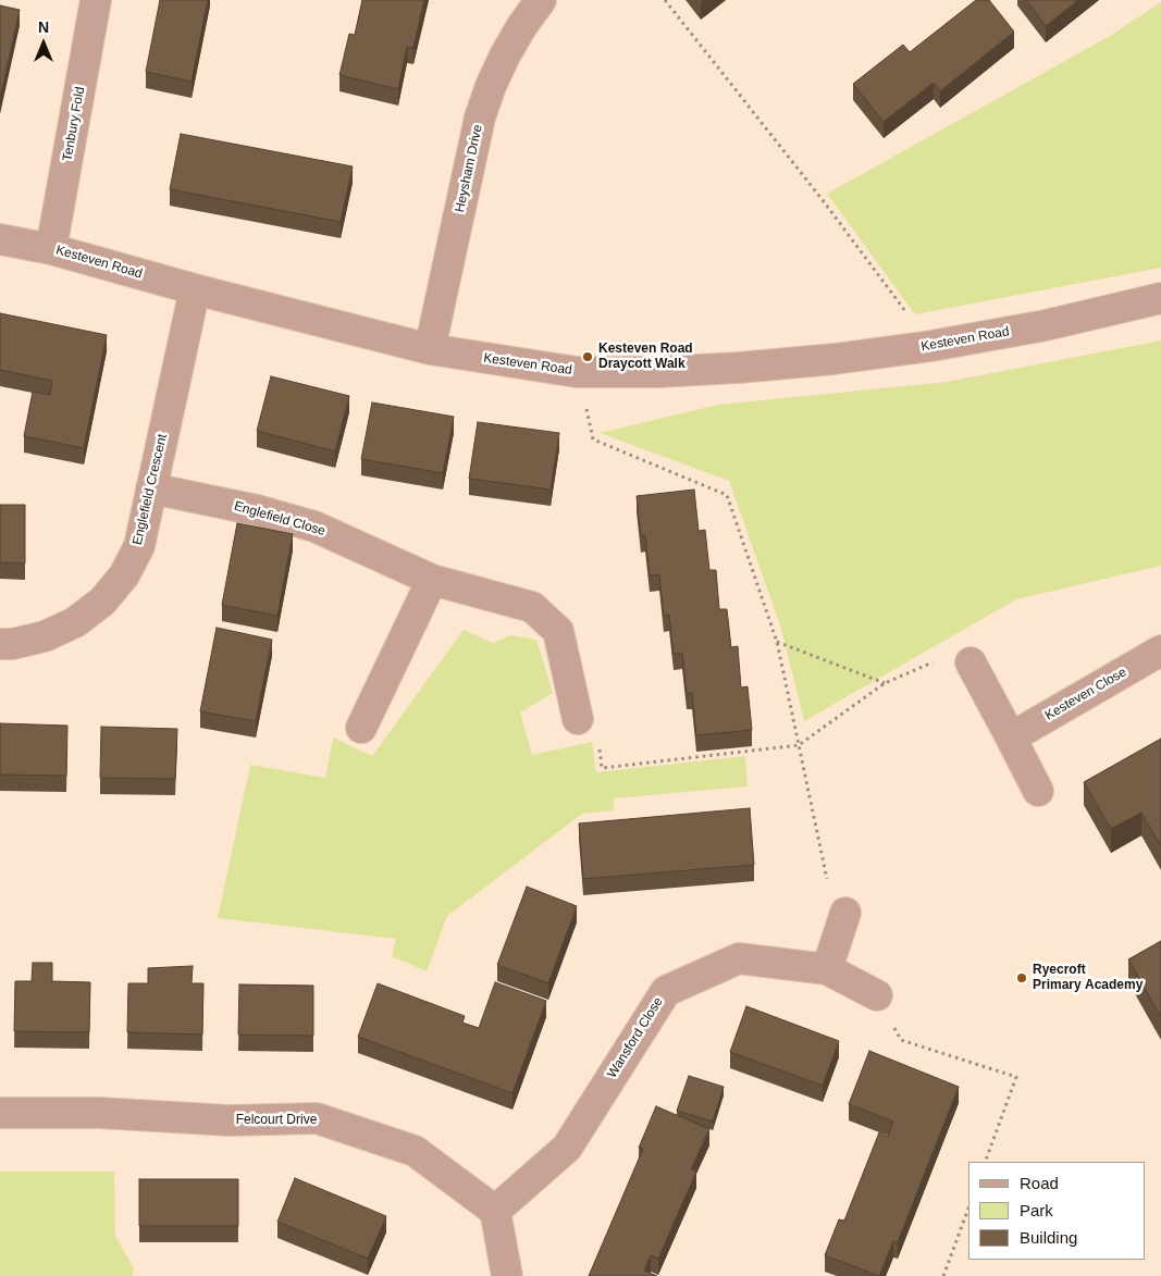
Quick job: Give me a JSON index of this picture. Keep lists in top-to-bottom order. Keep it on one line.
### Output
{"streets":{"street":["Tenbury Fold","Heysham Drive","Kesteven Road","Englefield Crescent","Englefield Close","Kesteven Close","Wansford Close","Felcourt Drive"]},"crossings":[["Tenbury Fold","Kesteven Road"],["Heysham Drive","Kesteven Road"],["Kesteven Road","Englefield Crescent"],["Englefield Crescent","Englefield Close"],["Wansford Close","Felcourt Drive"]],"places":["Kesteven Road Draycott Walk","Ryecroft Primary Academy"],"legend":["Road","Park","Building"],"north":"top"}
